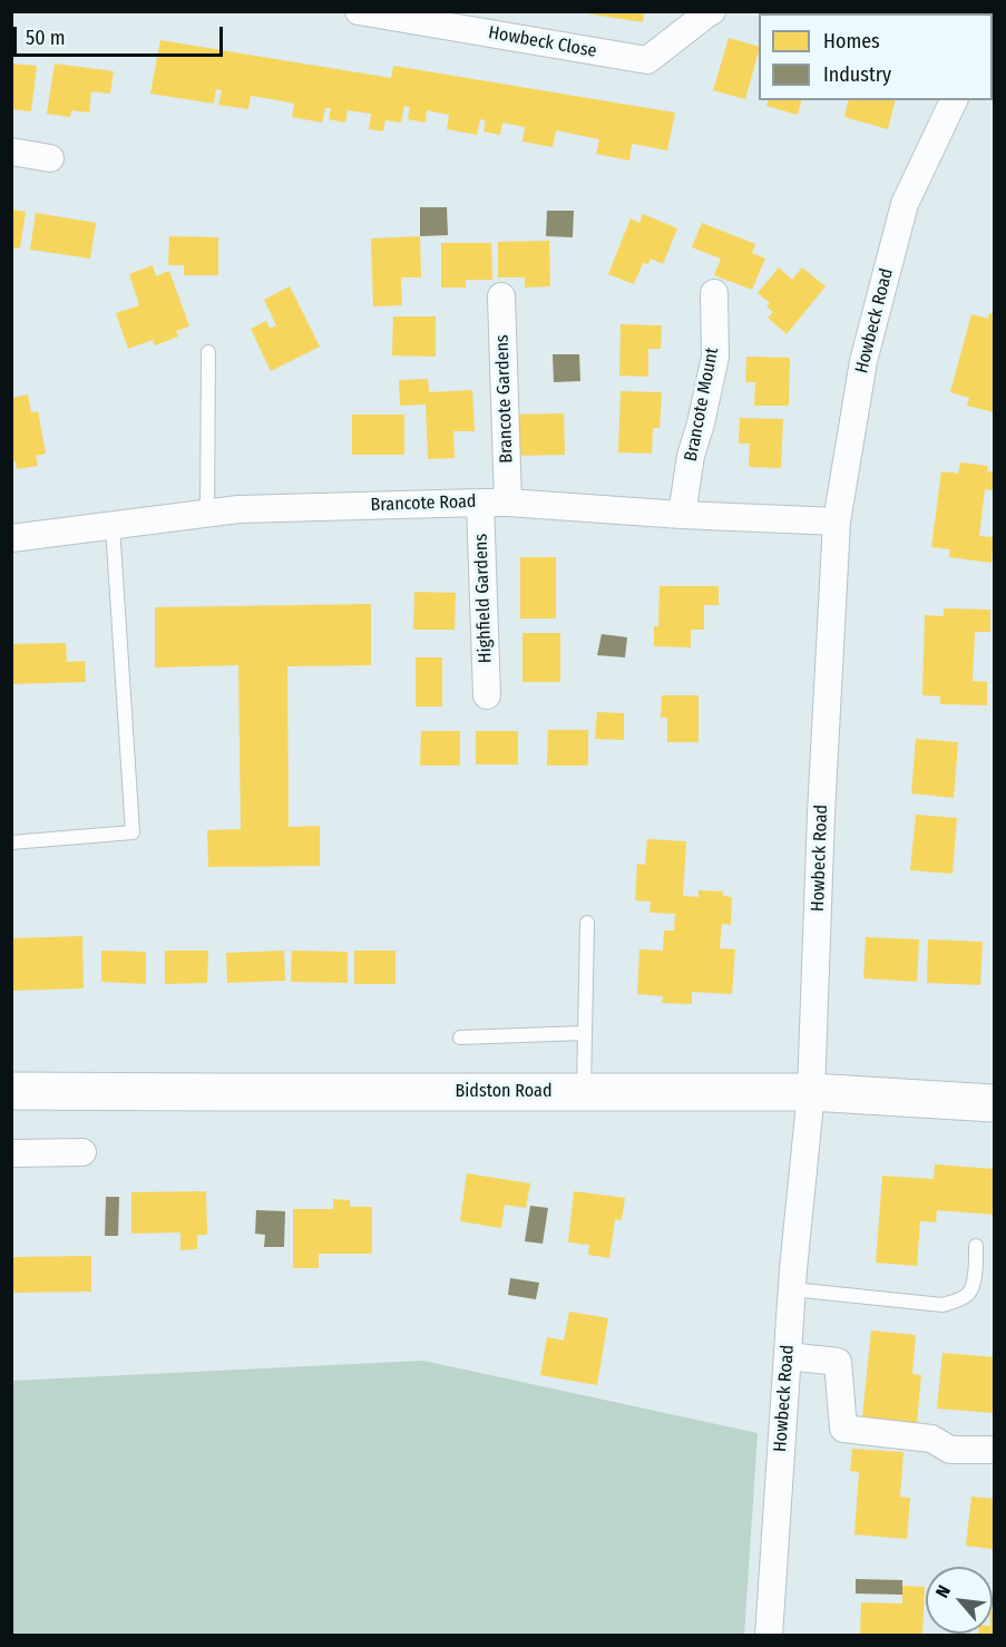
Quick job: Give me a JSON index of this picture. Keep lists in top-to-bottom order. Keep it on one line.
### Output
{"streets":{"main road":["Bidston Road"],"street":["Howbeck Close","Howbeck Road","Brancote Gardens","Brancote Mount","Brancote Road","Highfield Gardens"]},"crossings":[["Howbeck Road","Brancote Road"],["Howbeck Road","Bidston Road"],["Brancote Gardens","Brancote Road"],["Brancote Mount","Brancote Road"],["Brancote Road","Highfield Gardens"]],"legend":["Homes","Industry"],"scale_bar":"50 m","north":"top left"}
